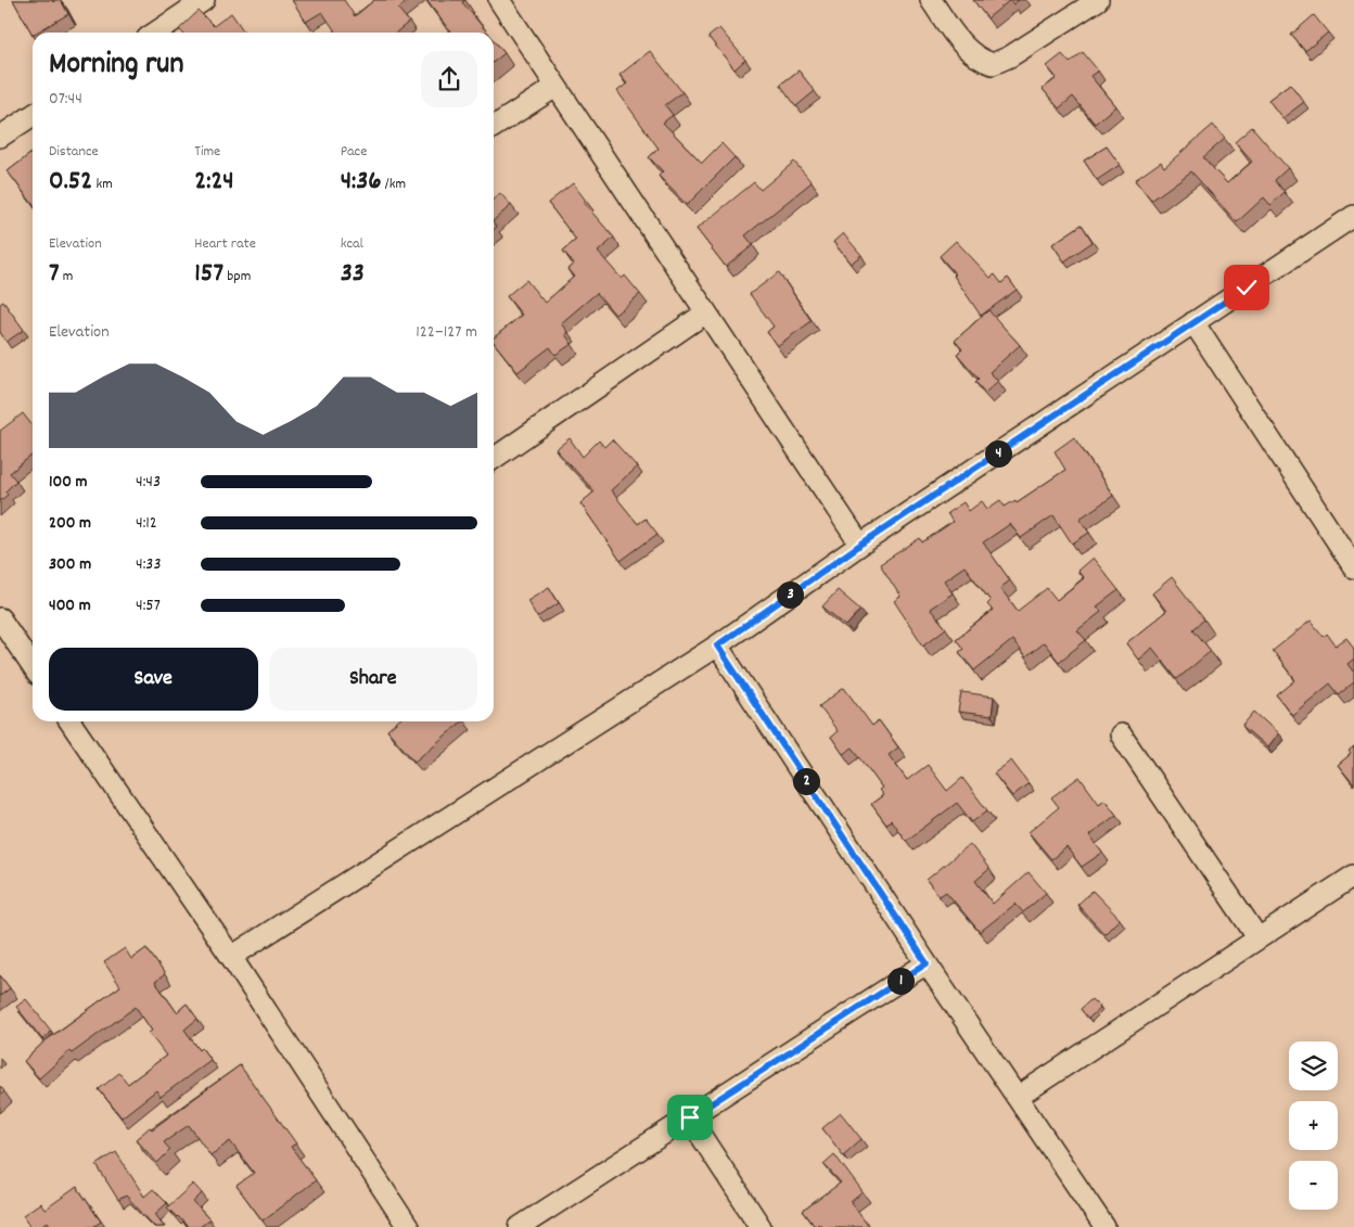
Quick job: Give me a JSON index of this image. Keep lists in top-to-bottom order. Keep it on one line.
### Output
{"page":{"heading":["Morning run","07:44"],"stats":[["Distance","0.52 km"],["Time","2:24"],["Pace","4:36 /km"],["Elevation","7 m"],["Heart rate","157 bpm"],["kcal","33"]],"chart":["Elevation","122–127 m"],"pins":["4","3","2","1"],"list":[{"name":"100 m","note":"4:43"},{"name":"200 m","note":"4:12"},{"name":"300 m","note":"4:33"},{"name":"400 m","note":"4:57"}],"buttons":["Save","Share"],"map_buttons":["+","−"]}}
